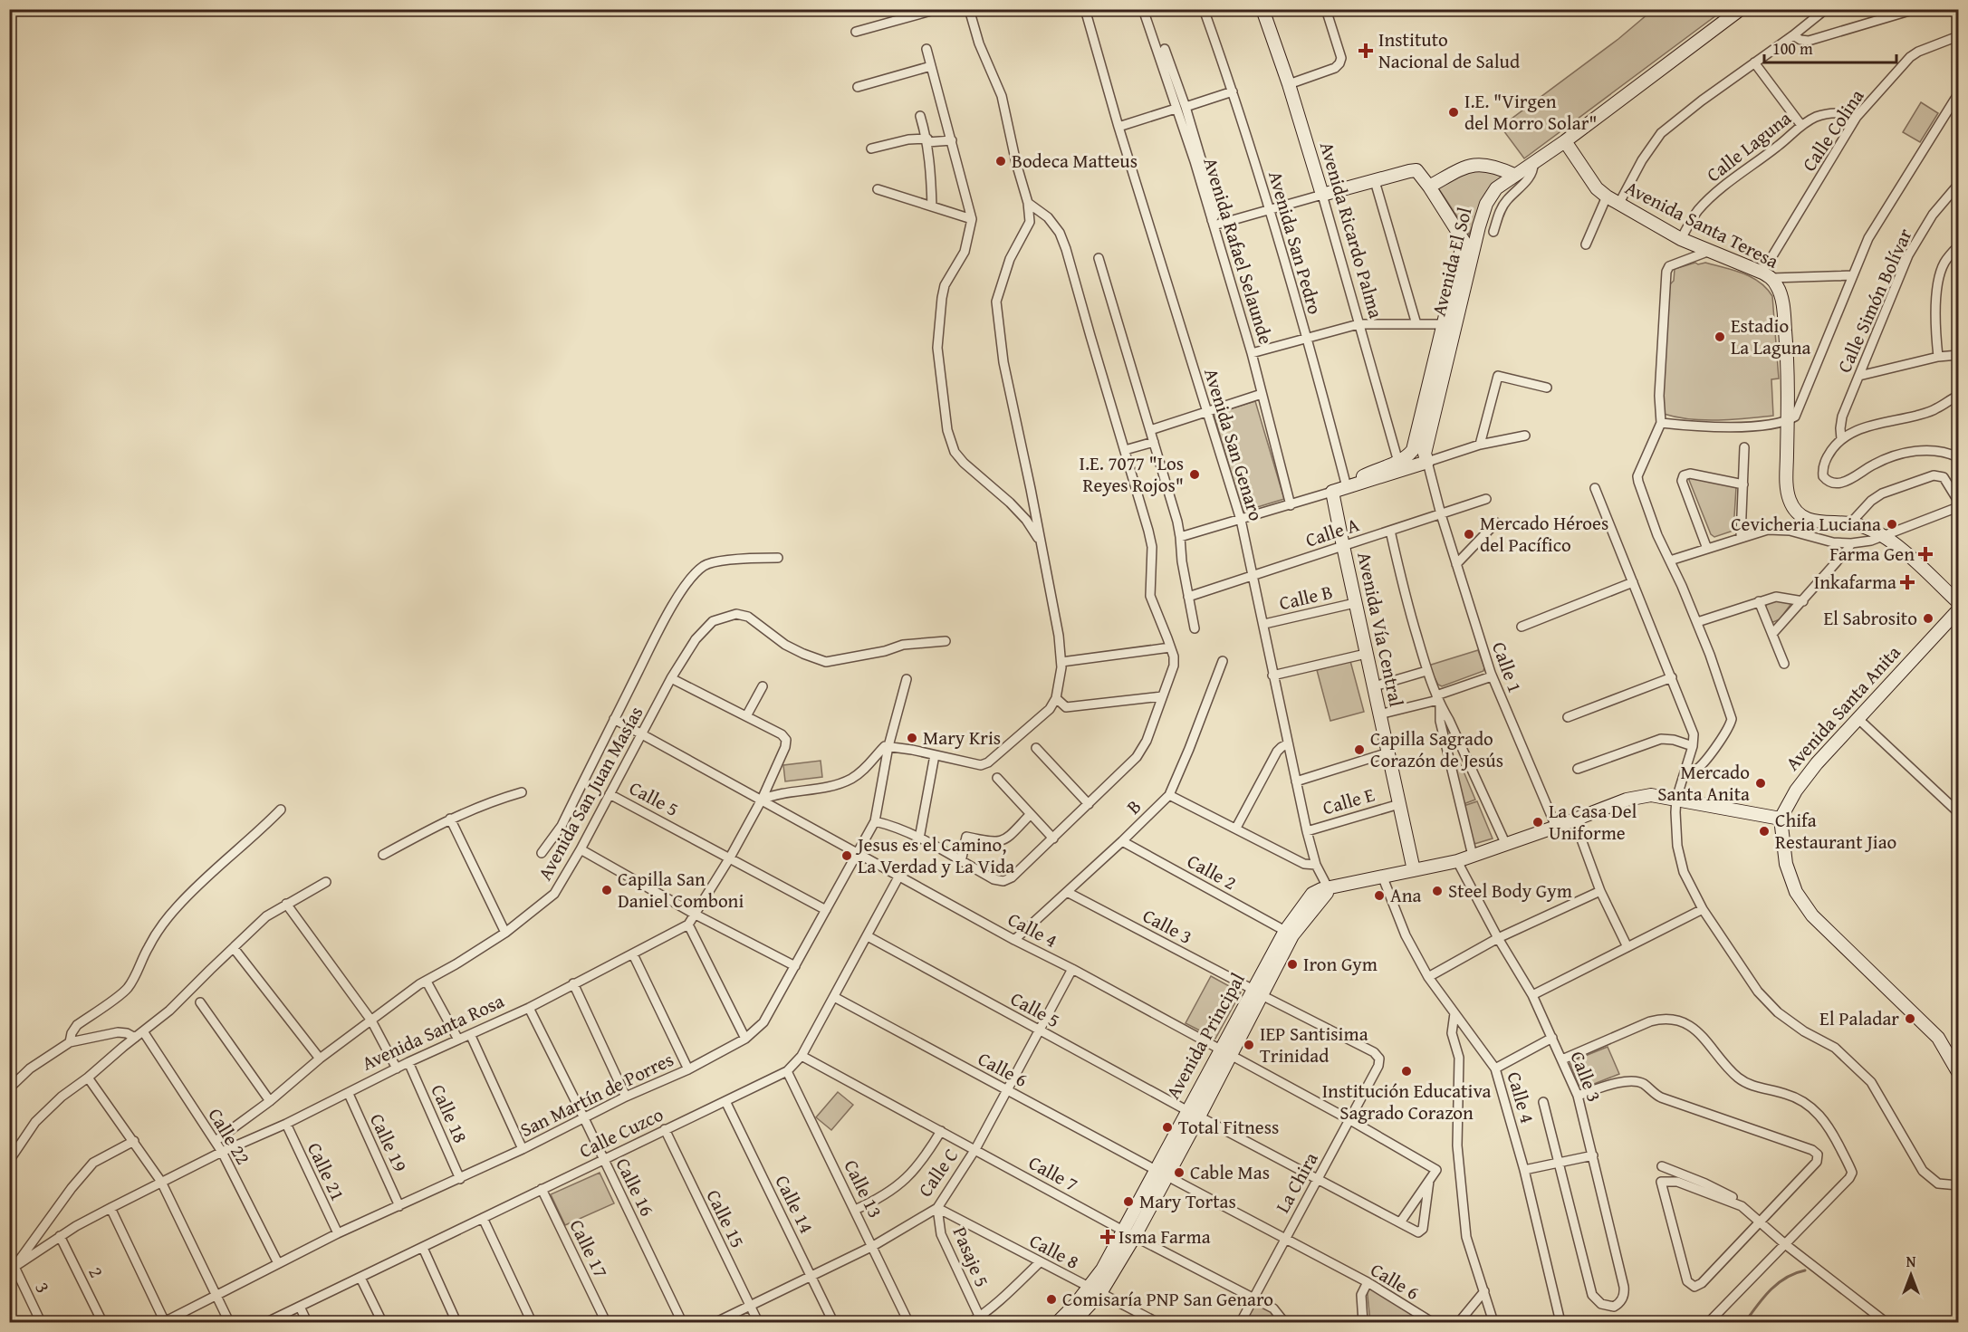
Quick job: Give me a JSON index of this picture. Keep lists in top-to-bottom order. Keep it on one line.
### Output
{"streets":{"street":["Calle Colina","Calle Laguna","Avenida Santa Teresa","Avenida Ricardo Palma","Avenida San Pedro","Avenida Rafael Selaunde","Avenida El Sol","Calle Simón Bolívar","Avenida San Genaro","Calle A","Calle B","Avenida Vía Central","Calle 1","Avenida Santa Anita","Avenida San Juan Masías","Calle 5","Calle E","B","Calle 2","Calle 3","Calle 4","Avenida Santa Rosa","Avenida Principal","Calle 6","San Martín de Porres","Calle 18","Calle Cuzco","Calle 22","Calle 19","Calle 21","Calle C","Calle 7","La Chira","Calle 16","Calle 13","Calle 14","Calle 15","Calle 17","Calle 8","Pasaje 5","2","3"]},"crossings":[["Calle Colina","Calle Laguna"],["Calle Colina","Avenida Santa Teresa"],["Calle Laguna","Avenida Santa Teresa"],["Avenida Santa Teresa","Avenida El Sol"],["Avenida El Sol","Calle A"],["Avenida El Sol","Calle 1"],["Avenida San Genaro","Calle A"],["Avenida San Genaro","Calle B"],["Avenida San Genaro","Calle E"],["Avenida San Genaro","Avenida Principal"],["Calle A","Avenida Vía Central"],["Calle A","Calle 1"],["Calle B","Avenida Vía Central"],["Avenida Vía Central","Calle E"],["Avenida Vía Central","Avenida Principal"],["Calle 1","Avenida Principal"],["Avenida Santa Anita","Avenida Principal"],["Avenida San Juan Masías","Calle 5"],["Avenida San Juan Masías","Calle 4"],["Avenida San Juan Masías","Calle 22"],["Calle 5","Avenida Santa Rosa"],["Calle 5","Avenida Principal"],["Calle 5","San Martín de Porres"],["Calle 5","Calle Cuzco"],["Calle 5","Calle C"],["B","Calle 2"],["B","Calle 3"],["B","Calle 4"],["Calle 2","Avenida Principal"],["Calle 3","Avenida Principal"],["Calle 3","La Chira"],["Calle 4","Avenida Santa Rosa"],["Calle 4","Avenida Principal"],["Calle 4","San Martín de Porres"],["Calle 4","Calle Cuzco"],["Calle 4","Calle C"],["Calle 4","La Chira"],["Avenida Santa Rosa","Calle 18"],["Avenida Santa Rosa","Calle 22"],["Avenida Santa Rosa","Calle 19"],["Avenida Santa Rosa","Calle 21"],["Avenida Santa Rosa","Calle 16"],["Avenida Santa Rosa","2"],["Avenida Santa Rosa","3"],["Avenida Principal","Calle 6"],["Avenida Principal","Calle 7"],["Avenida Principal","Calle 8"],["Calle 6","Calle Cuzco"],["Calle 6","Calle C"],["Calle 6","La Chira"],["San Martín de Porres","Calle 18"],["San Martín de Porres","Calle 22"],["San Martín de Porres","Calle 19"],["San Martín de Porres","Calle 21"],["San Martín de Porres","Calle 16"],["Calle Cuzco","Calle 7"],["Calle Cuzco","Calle 16"],["Calle Cuzco","Calle 13"],["Calle Cuzco","Calle 14"],["Calle Cuzco","Calle 15"],["Calle Cuzco","Calle 17"],["Calle C","Calle 7"],["Calle C","Calle 13"],["Calle C","Calle 14"],["Calle C","Calle 15"],["Calle C","Calle 8"],["Calle C","Pasaje 5"],["Calle 7","La Chira"],["Calle 8","Pasaje 5"]],"places":{"health":["Instituto Nacional de Salud","Farma Gen","Inkafarma","Isma Farma"],"other":["I.E. \"Virgen del Morro Solar\"","Bodeca Matteus","Estadio La Laguna","I.E. 7077 \"Los Reyes Rojos\"","Cevicheria Luciana","Mercado Héroes del Pacífico","El Sabrosito","Mary Kris","Capilla Sagrado Corazón de Jesús","Mercado Santa Anita","La Casa Del Uniforme","Chifa Restaurant Jiao","Jesus es el Camino, La Verdad y La Vida","Capilla San Daniel Comboni","Steel Body Gym","Ana","Iron Gym","El Paladar","IEP Santisima Trinidad","Institución Educativa Sagrado Corazon","Total Fitness","Cable Mas","Mary Tortas","Comisaría PNP San Genaro"]},"scale_bar":"100 m","north":"top"}
